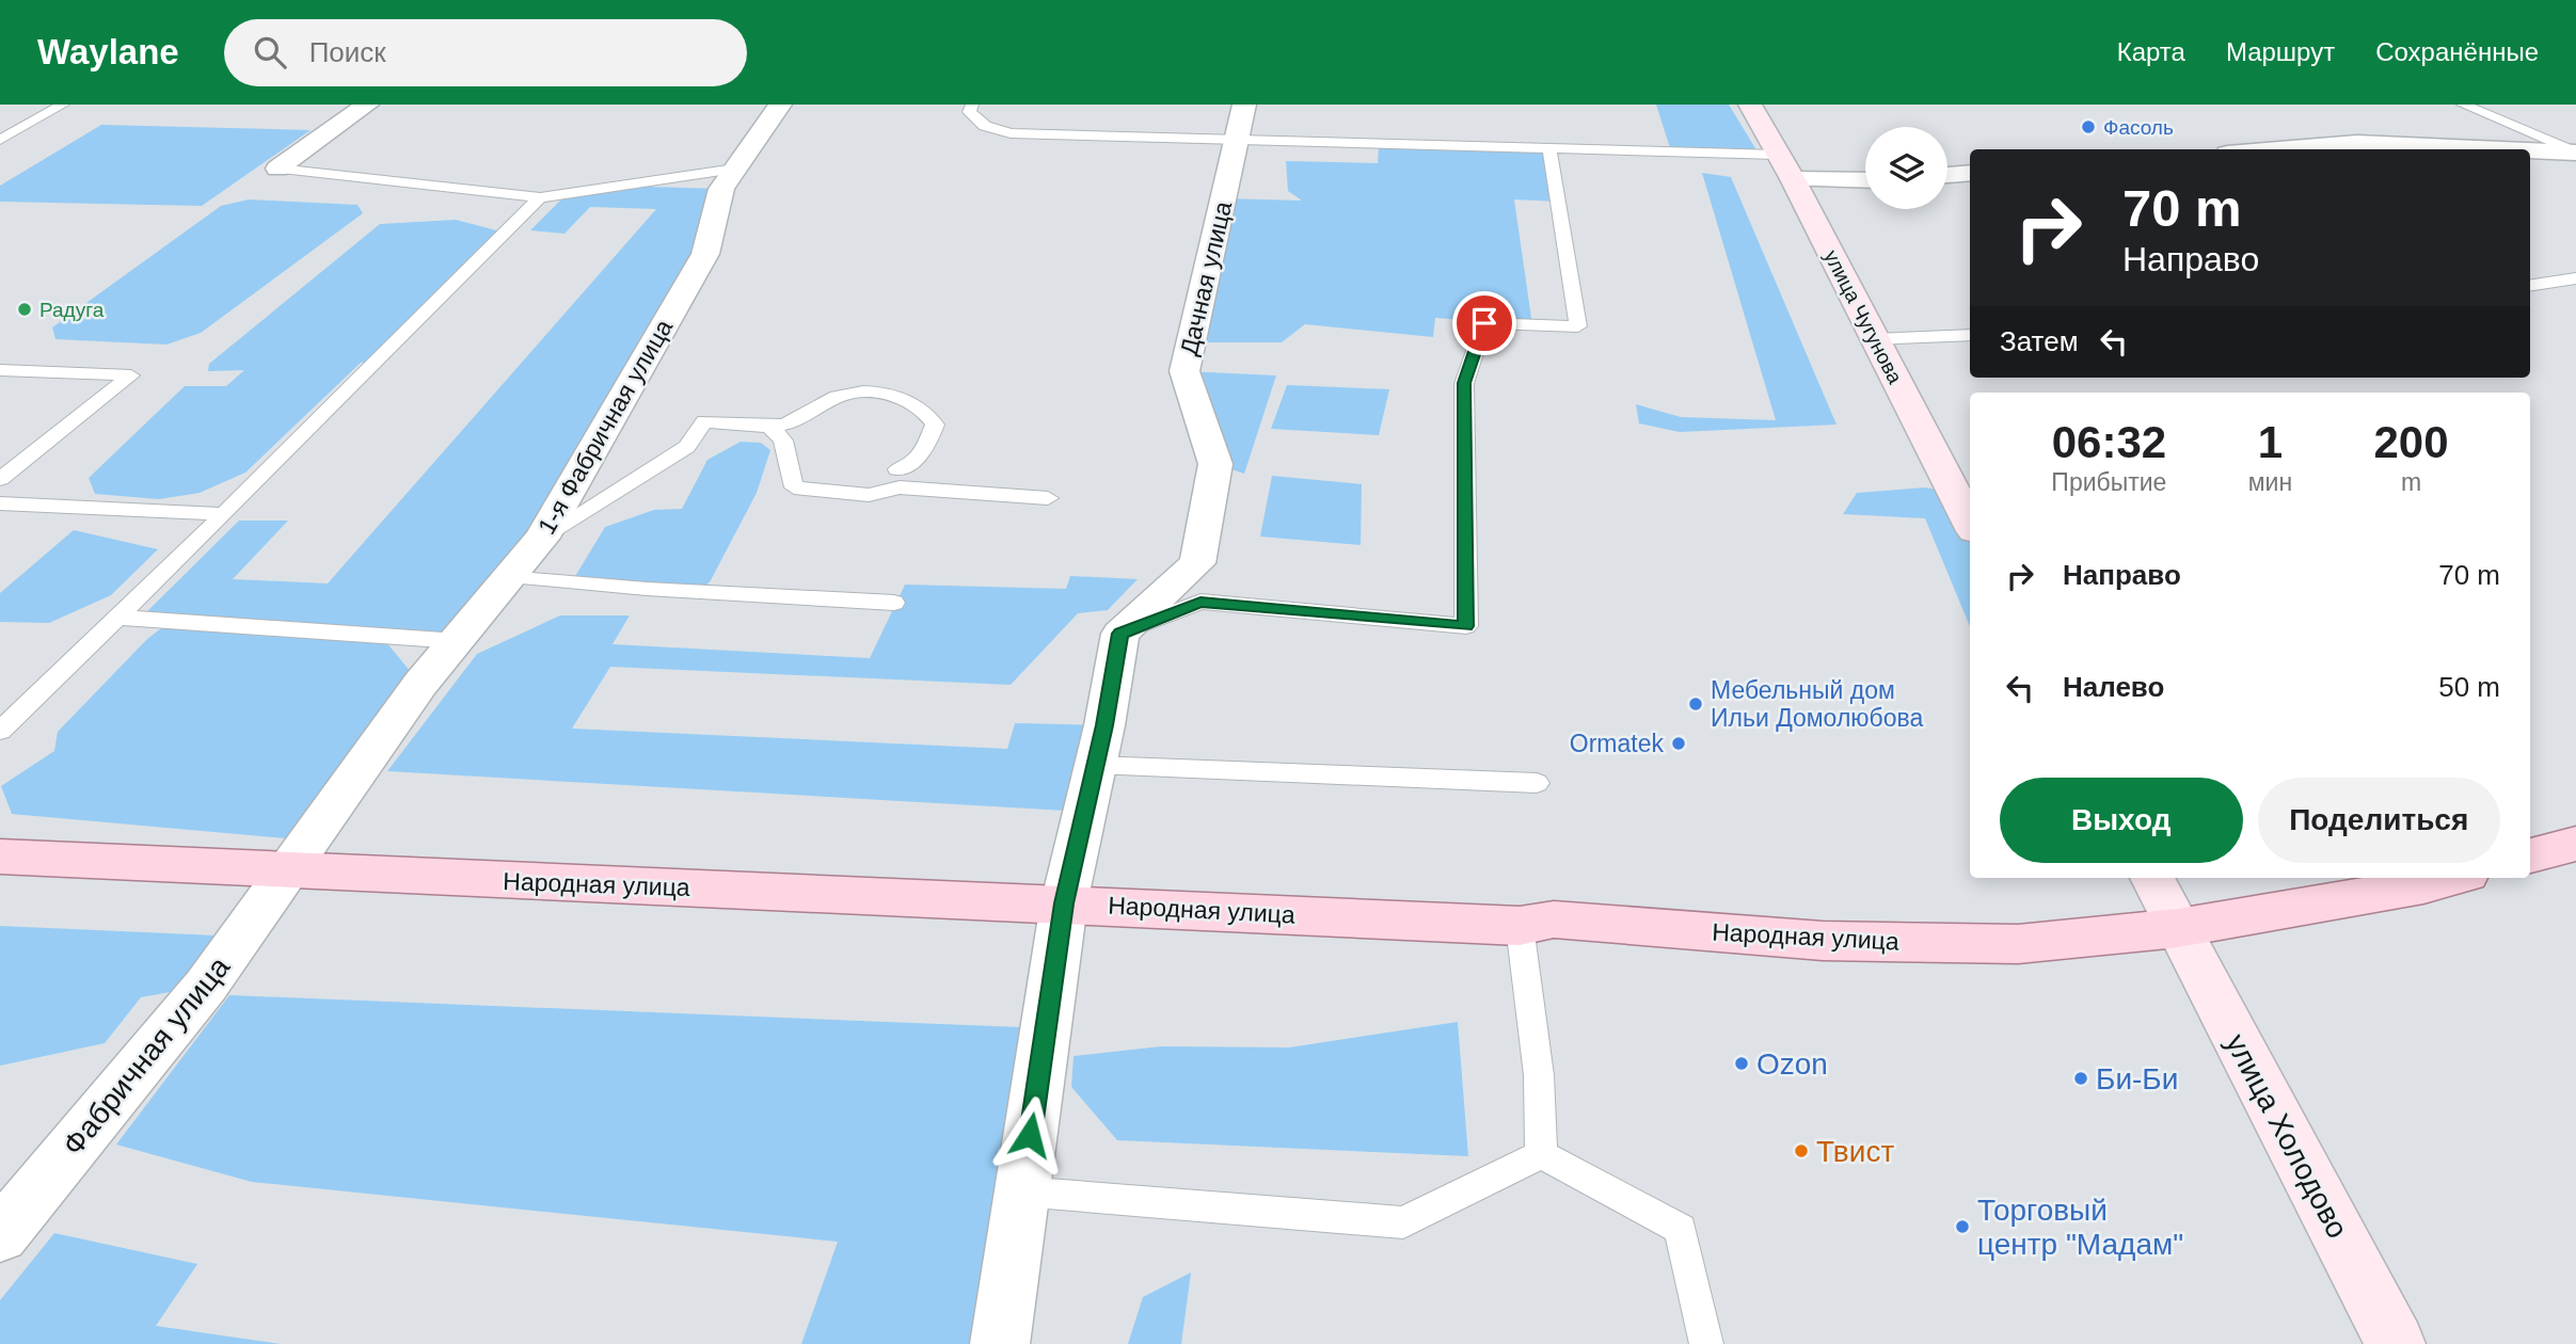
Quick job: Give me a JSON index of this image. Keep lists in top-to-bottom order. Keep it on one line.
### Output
{"streets":{"main road":["улица Чугунова","Народная улица","улица Холодово"],"street":["Дачная улица","1-я Фабричная улица","Фабричная улица"]},"crossings":[["1-я Фабричная улица","Народная улица"],["1-я Фабричная улица","Фабричная улица"],["Народная улица","Фабричная улица"],["Народная улица","улица Холодово"]],"places":["Фасоль","Радуга","Мебельный дом Ильи Домолюбова","Ormatek","Ozon","Би-Би","Твист","Торговый центр \"Мадам\""],"page":{"header":"Waylane","search":"Поиск","nav":["Карта","Маршрут","Сохранённые"],"turn":["70 m","Направо"],"then":"Затем","eta":["06:32","Прибытие","1","мин","200","m"],"list":[{"name":"Направо","value":"70 m"},{"name":"Налево","value":"50 m"}],"buttons":["Выход","Поделиться"]}}
